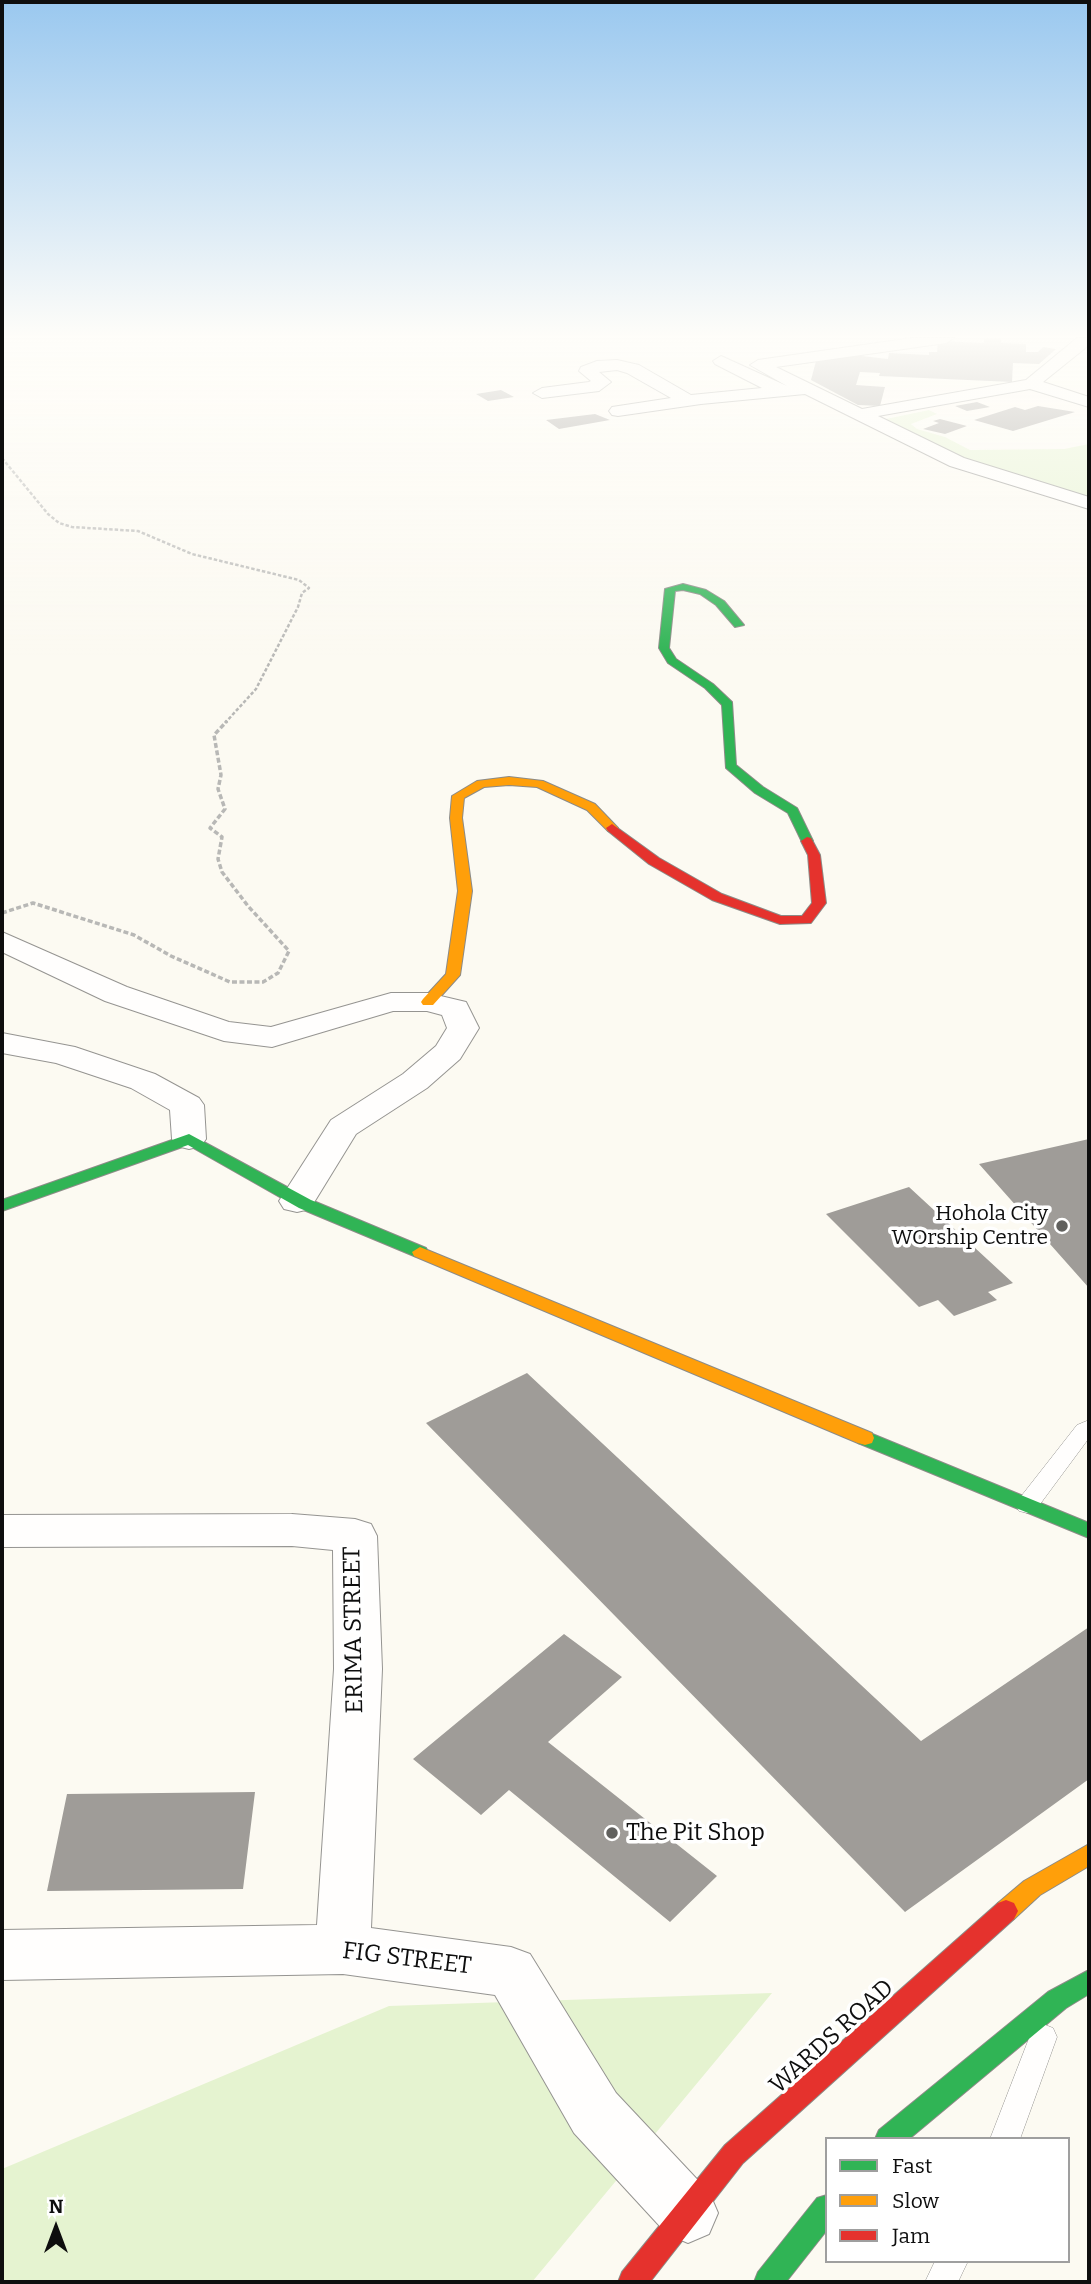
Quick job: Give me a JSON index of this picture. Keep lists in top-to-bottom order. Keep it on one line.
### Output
{"streets":{"street":["ERIMA STREET","FIG STREET","WARDS ROAD"]},"crossings":[["ERIMA STREET","FIG STREET"],["FIG STREET","WARDS ROAD"]],"places":["Hohola City WOrship Centre","The Pit Shop"],"legend":["Fast","Slow","Jam"],"north":"top"}
